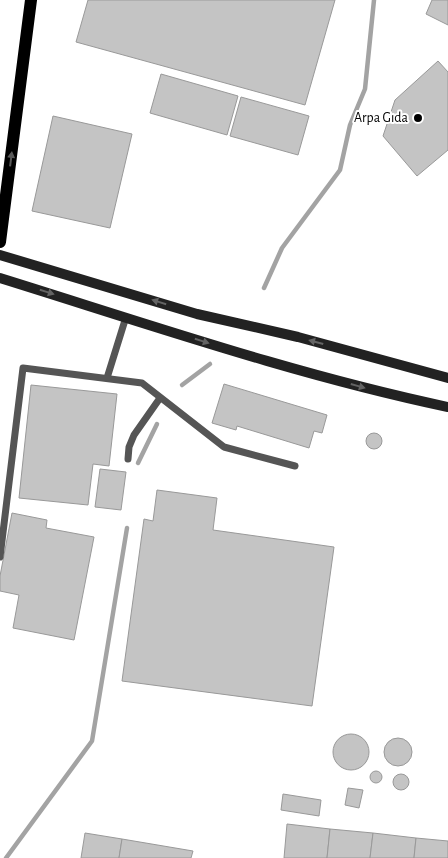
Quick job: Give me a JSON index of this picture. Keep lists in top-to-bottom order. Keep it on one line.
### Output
{"places":["Arpa Gıda"]}
